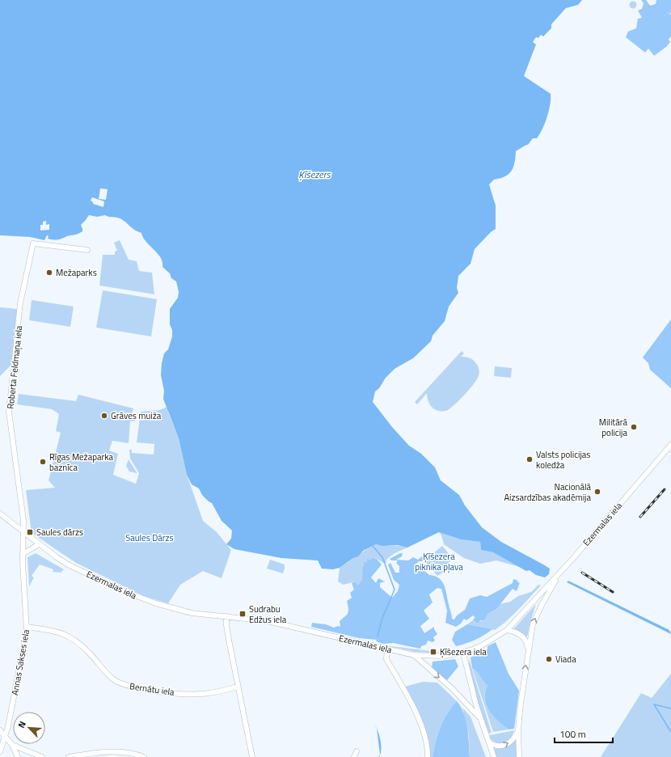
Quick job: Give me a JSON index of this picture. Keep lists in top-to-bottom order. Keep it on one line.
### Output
{"streets":{"street":["Roberta Feldmaņa iela","Ezermalas iela","Annas Sakses iela","Bernātu iela"]},"crossings":[["Roberta Feldmaņa iela","Ezermalas iela"],["Roberta Feldmaņa iela","Annas Sakses iela"],["Ezermalas iela","Annas Sakses iela"],["Annas Sakses iela","Bernātu iela"]],"water":["Ķīšezers"],"parks":["Saules Dārzs","Ķīšezera piknika pļava"],"places":{"other":["Mežaparks","Grāves muiža","Militārā policija","Valsts policijas koledža","Rīgas Mežaparka baznīca","Nacionālā Aizsardzības akadēmija","Viada"],"transit":["Saules dārzs","Sudrabu Edžus iela","Ķīšezera iela"]},"scale_bar":"100 m","north":"top left"}
